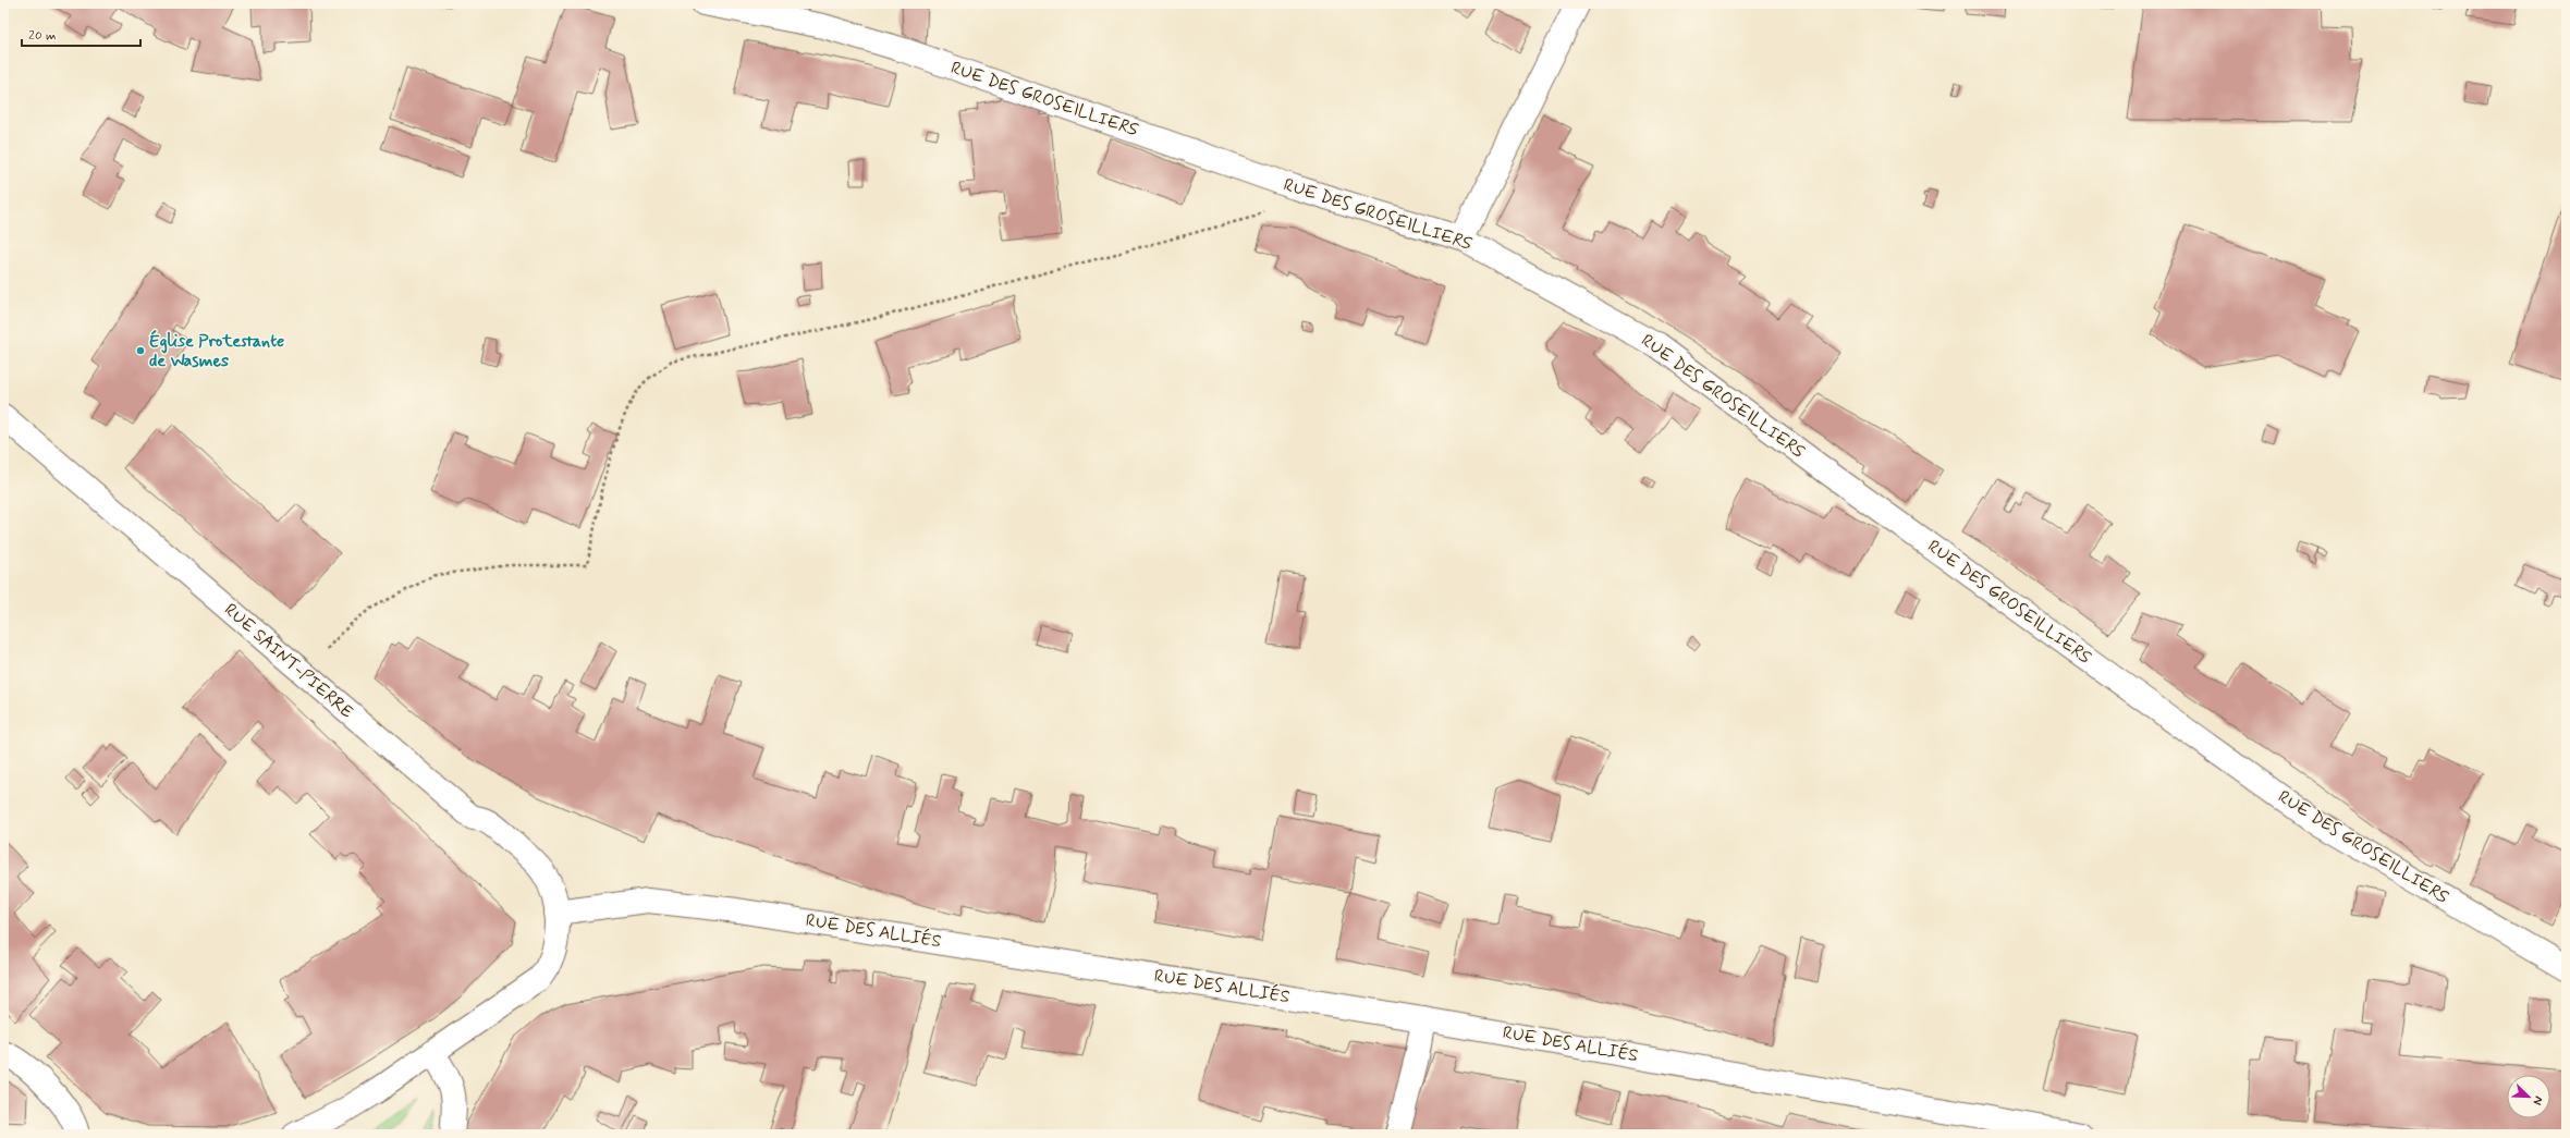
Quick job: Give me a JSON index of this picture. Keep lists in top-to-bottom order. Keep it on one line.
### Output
{"streets":{"street":["RUE DES GROSEILLIERS","RUE SAINT-PIERRE","RUE DES ALLIÉS"]},"crossings":[["RUE SAINT-PIERRE","RUE DES ALLIÉS"]],"places":["Église Protestante de Wasmes"],"scale_bar":"20 m","north":"bottom right"}
